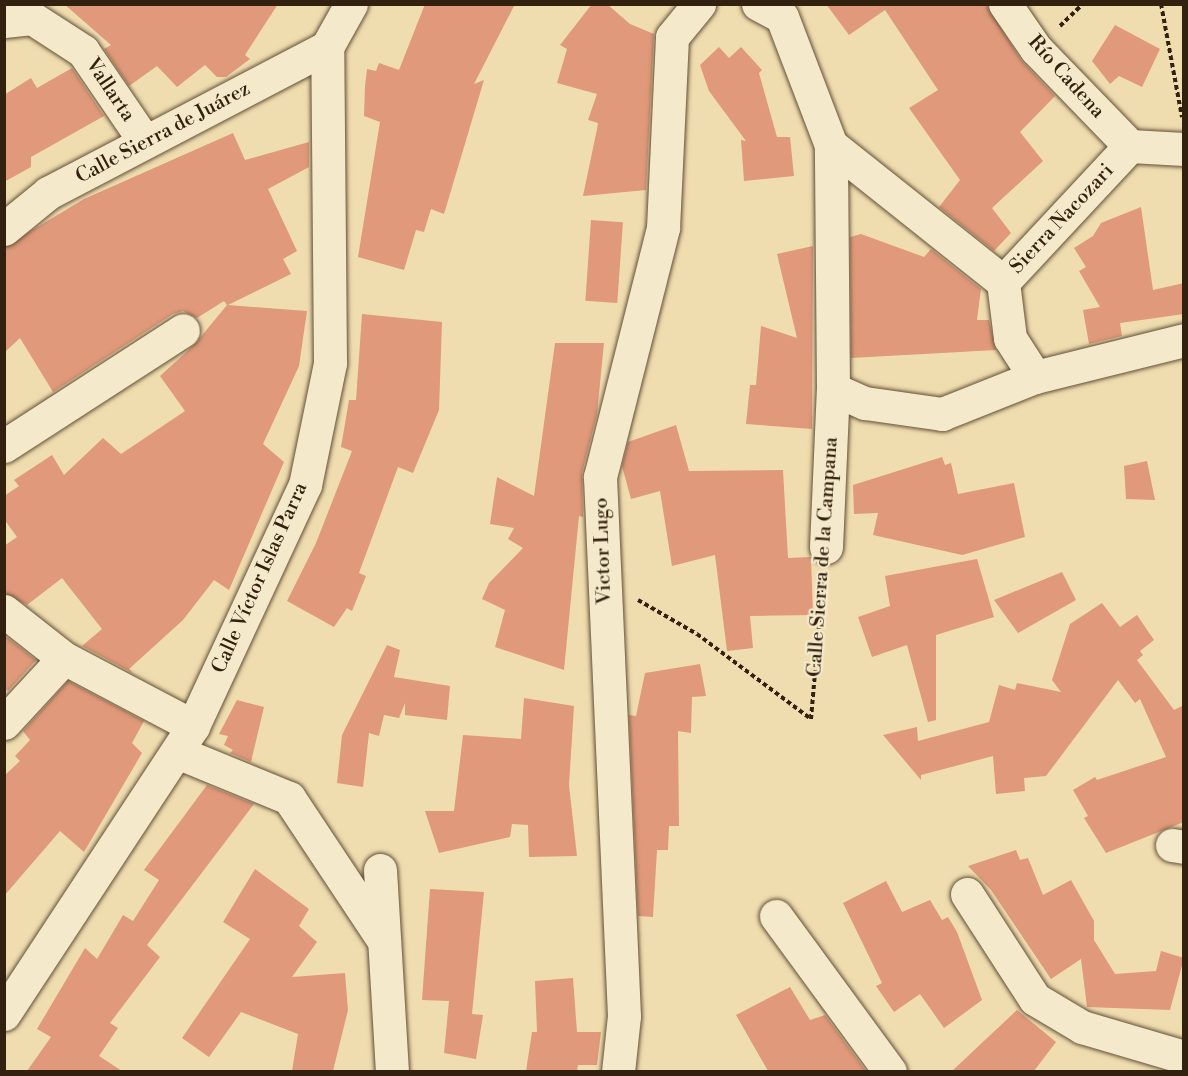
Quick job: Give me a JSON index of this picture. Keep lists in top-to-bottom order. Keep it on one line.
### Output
{"streets":{"street":["Río Cadena","Vallarta","Calle Sierra de Juárez","Sierra Nacozari","Victor Lugo","Calle Sierra de la Campana","Calle Víctor Islas Parra"]},"crossings":[["Río Cadena","Sierra Nacozari"],["Vallarta","Calle Sierra de Juárez"],["Calle Sierra de Juárez","Calle Víctor Islas Parra"],["Victor Lugo","Calle Sierra de la Campana"]]}
